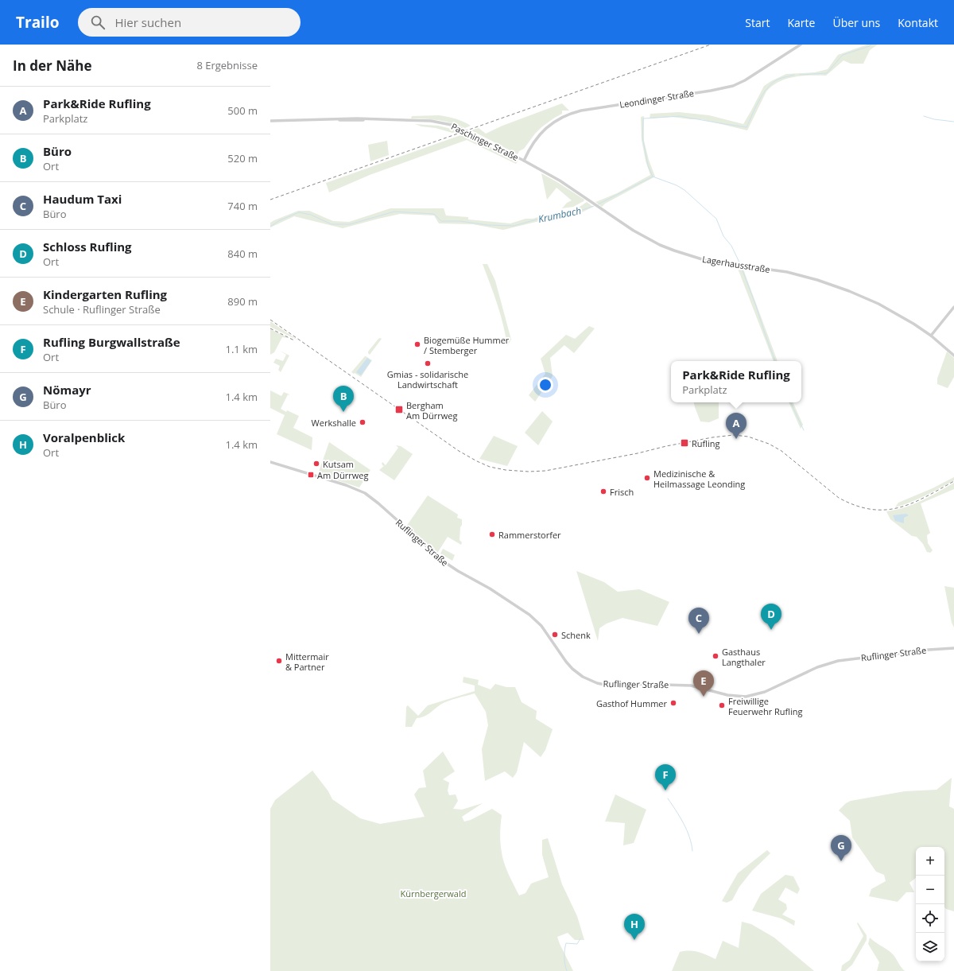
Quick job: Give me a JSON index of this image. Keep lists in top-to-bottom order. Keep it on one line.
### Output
{"streets":{"street":["Leondinger Straße","Paschinger Straße","Lagerhausstraße","Ruflinger Straße"]},"crossings":[["Leondinger Straße","Paschinger Straße"],["Leondinger Straße","Lagerhausstraße"],["Paschinger Straße","Lagerhausstraße"]],"water":["Krumbach"],"parks":["Kürnbergerwald"],"places":{"other":["Biogemüße Hummer / Stemberger","Gmias - solidarische Landwirtschaft","Werkshalle","Kutsam","Medizinische & Heilmassage Leonding","Frisch","Rammerstorfer","Schenk","Gasthaus Langthaler","Mittermair & Partner","Gasthof Hummer","Freiwillige Feuerwehr Rufling"],"transit":["Bergham Am Dürrweg","Rufling","Am Dürrweg"]},"page":{"header":"Trailo","search":"Hier suchen","nav":["Start","Karte","Über uns","Kontakt"],"heading":["In der Nähe","8 Ergebnisse"],"list":[{"mark":"A","name":"Park&Ride Rufling","note":"Parkplatz","value":"500 m"},{"mark":"B","name":"Büro","note":"Ort","value":"520 m"},{"mark":"C","name":"Haudum Taxi","note":"Büro","value":"740 m"},{"mark":"D","name":"Schloss Rufling","note":"Ort","value":"840 m"},{"mark":"E","name":"Kindergarten Rufling","note":"Schule · Ruflinger Straße","value":"890 m"},{"mark":"F","name":"Rufling Burgwallstraße","note":"Ort","value":"1.1 km"},{"mark":"G","name":"Nömayr","note":"Büro","value":"1.4 km"},{"mark":"H","name":"Voralpenblick","note":"Ort","value":"1.4 km"}],"popup":["Park&Ride Rufling","Parkplatz"],"pins":["B","A","D","C","E","F","G","H"],"map_buttons":["+","−"]}}
